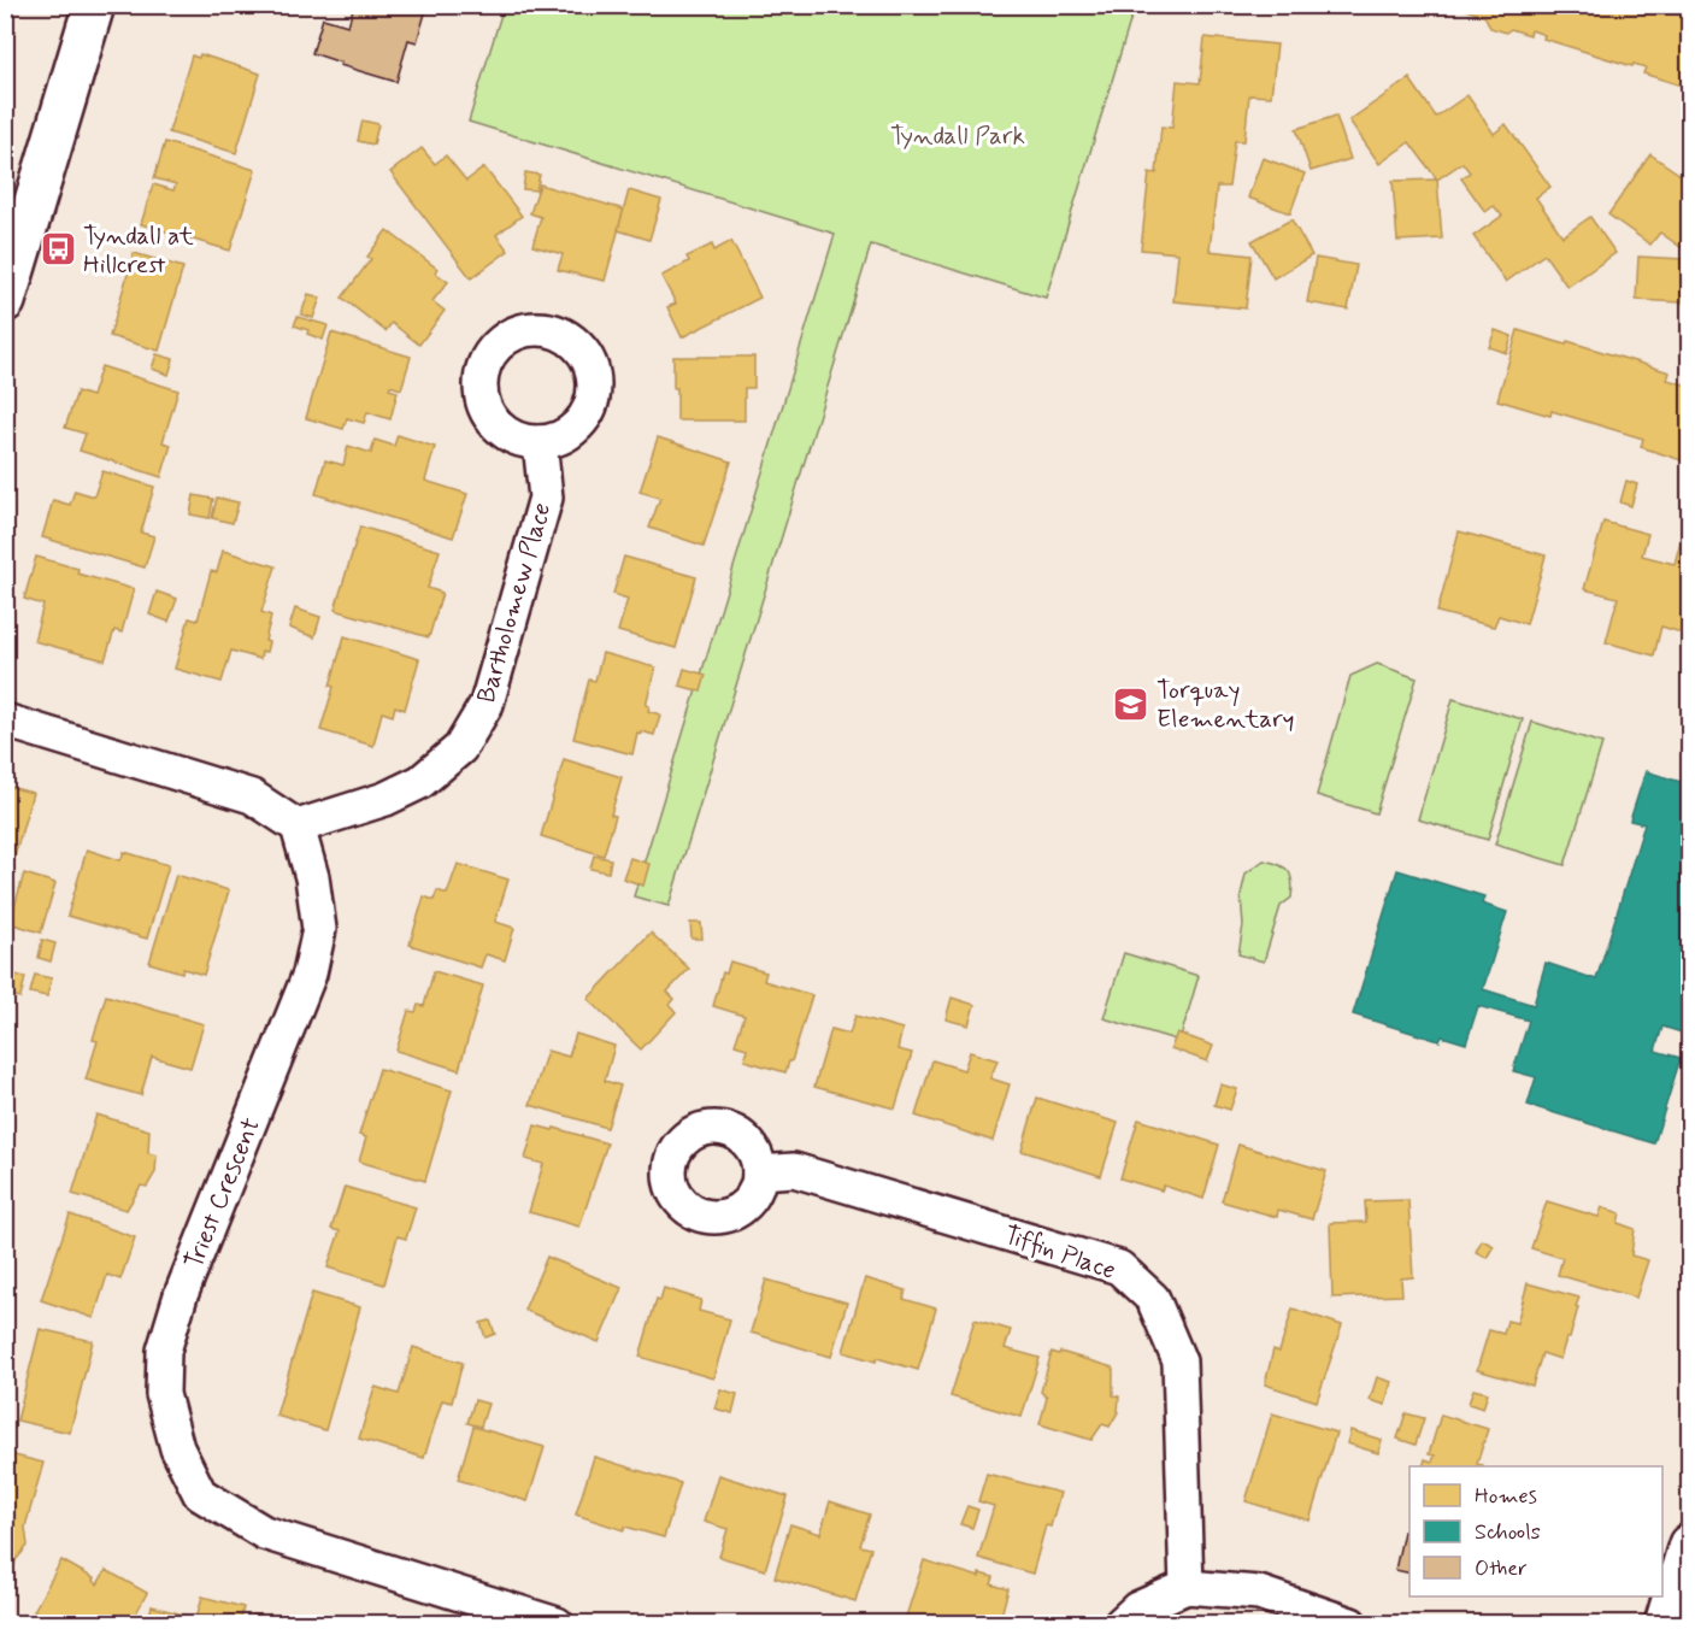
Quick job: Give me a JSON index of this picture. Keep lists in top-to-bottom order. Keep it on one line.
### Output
{"streets":{"street":["Bartholomew Place","Triest Crescent","Tiffin Place"]},"crossings":[["Bartholomew Place","Triest Crescent"]],"parks":["Tyndall Park"],"places":{"bus stop":["Tyndall at Hillcrest"],"school or university":["Torquay Elementary"]},"legend":["Homes","Schools","Other"]}
